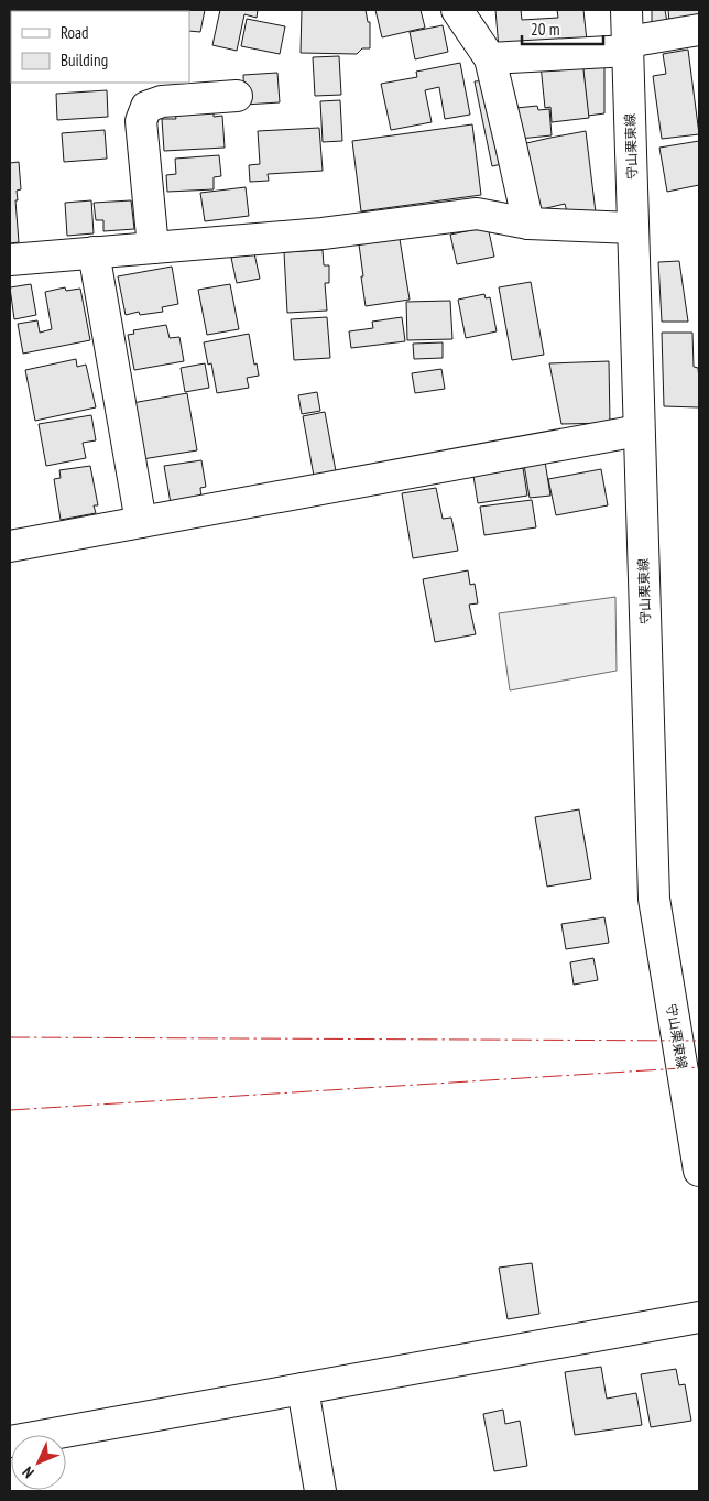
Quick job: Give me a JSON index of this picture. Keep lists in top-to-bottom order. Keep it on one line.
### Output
{"streets":{"main road":["守山栗東線"]},"legend":["Road","Building"],"scale_bar":"20 m","north":"bottom left"}
